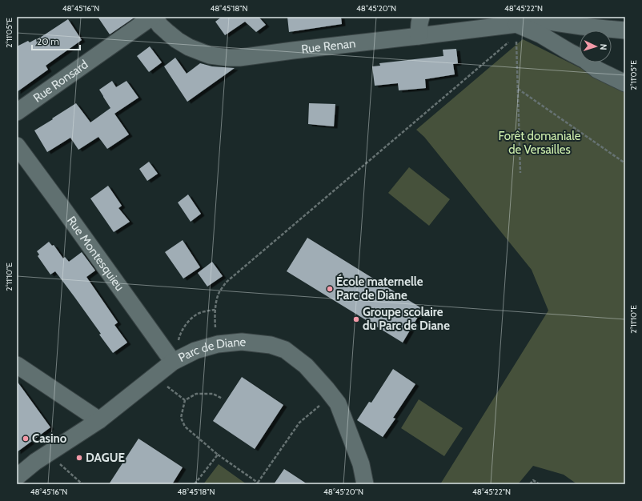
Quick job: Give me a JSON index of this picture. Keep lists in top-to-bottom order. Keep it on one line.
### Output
{"streets":{"street":["Rue Renan","Rue Ronsard","Rue Montesquieu","Parc de Diane"]},"crossings":[["Rue Renan","Rue Ronsard"],["Rue Montesquieu","Parc de Diane"]],"parks":["Forêt domaniale de Versailles"],"places":["École maternelle Parc de Diane","Groupe scolaire du Parc de Diane","Casino","DAGUE"],"scale_bar":"20 m","north":"right","coordinates":["48°45'16\"N","48°45'18\"N","48°45'20\"N","48°45'22\"N","2°11'05\"E","2°11'10\"E"]}
